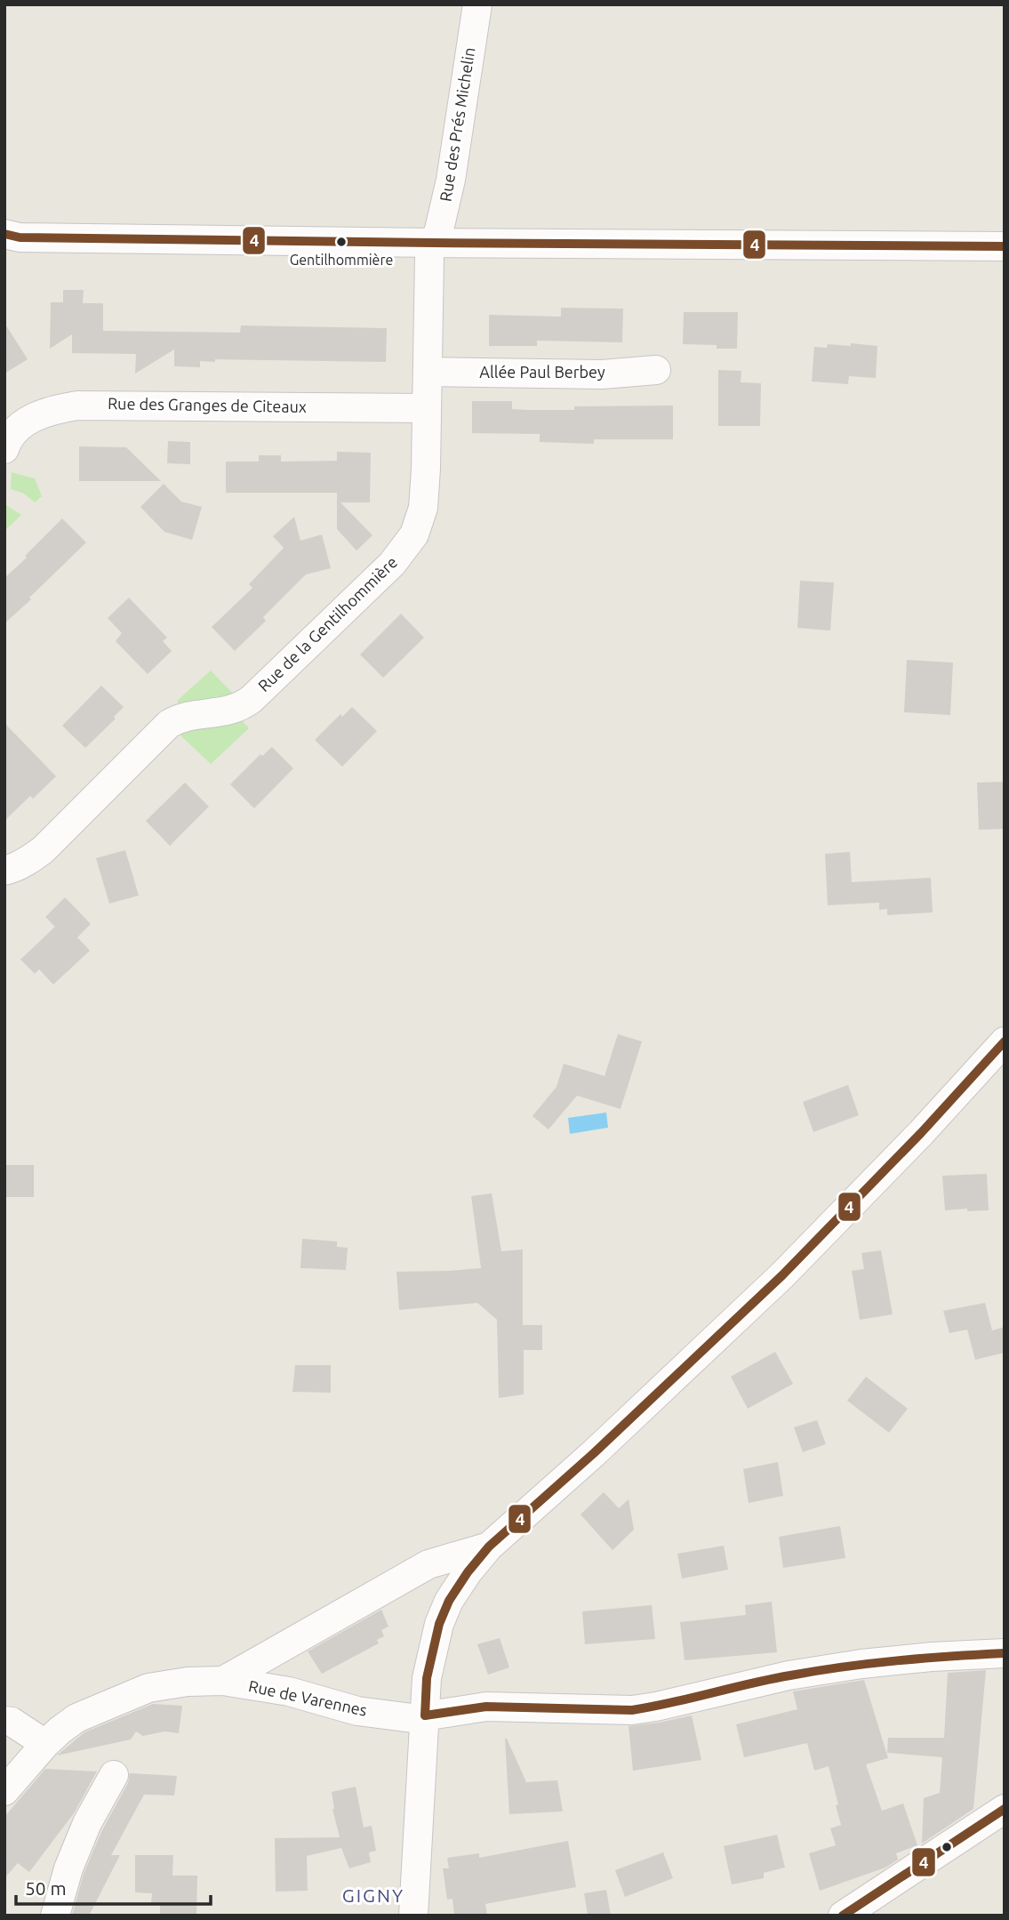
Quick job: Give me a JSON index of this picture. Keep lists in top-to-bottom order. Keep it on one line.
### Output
{"streets":{"street":["Rue des Prés Michelin","Allée Paul Berbey","Rue des Granges de Citeaux","Rue de la Gentilhommière","Rue de Varennes"]},"crossings":[["Rue des Prés Michelin","Rue de la Gentilhommière"],["Allée Paul Berbey","Rue de la Gentilhommière"],["Rue des Granges de Citeaux","Rue de la Gentilhommière"]],"districts":["GIGNY"],"places":["Gentilhommière"],"lines":["transit line 4"],"scale_bar":"50 m"}
